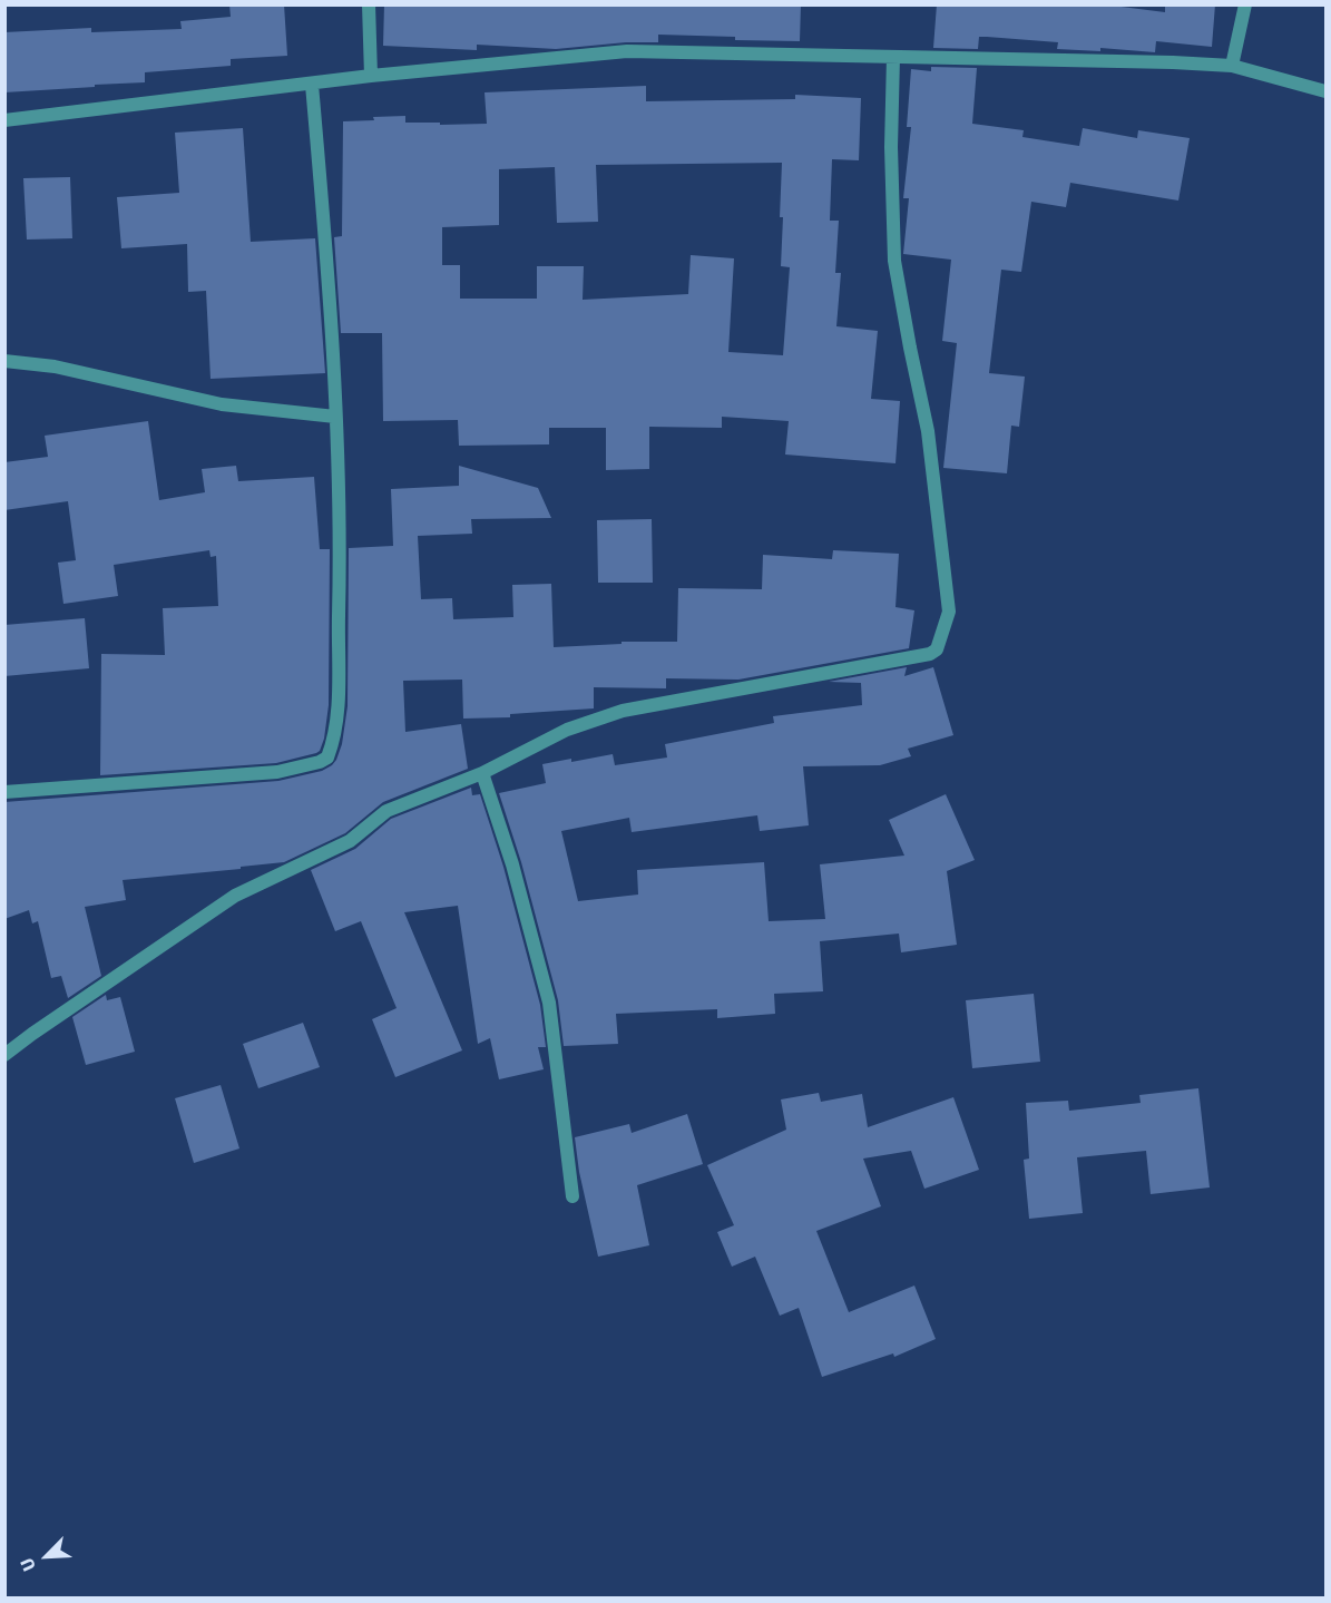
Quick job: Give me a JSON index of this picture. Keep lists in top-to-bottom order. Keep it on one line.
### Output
{"north":"bottom left"}
